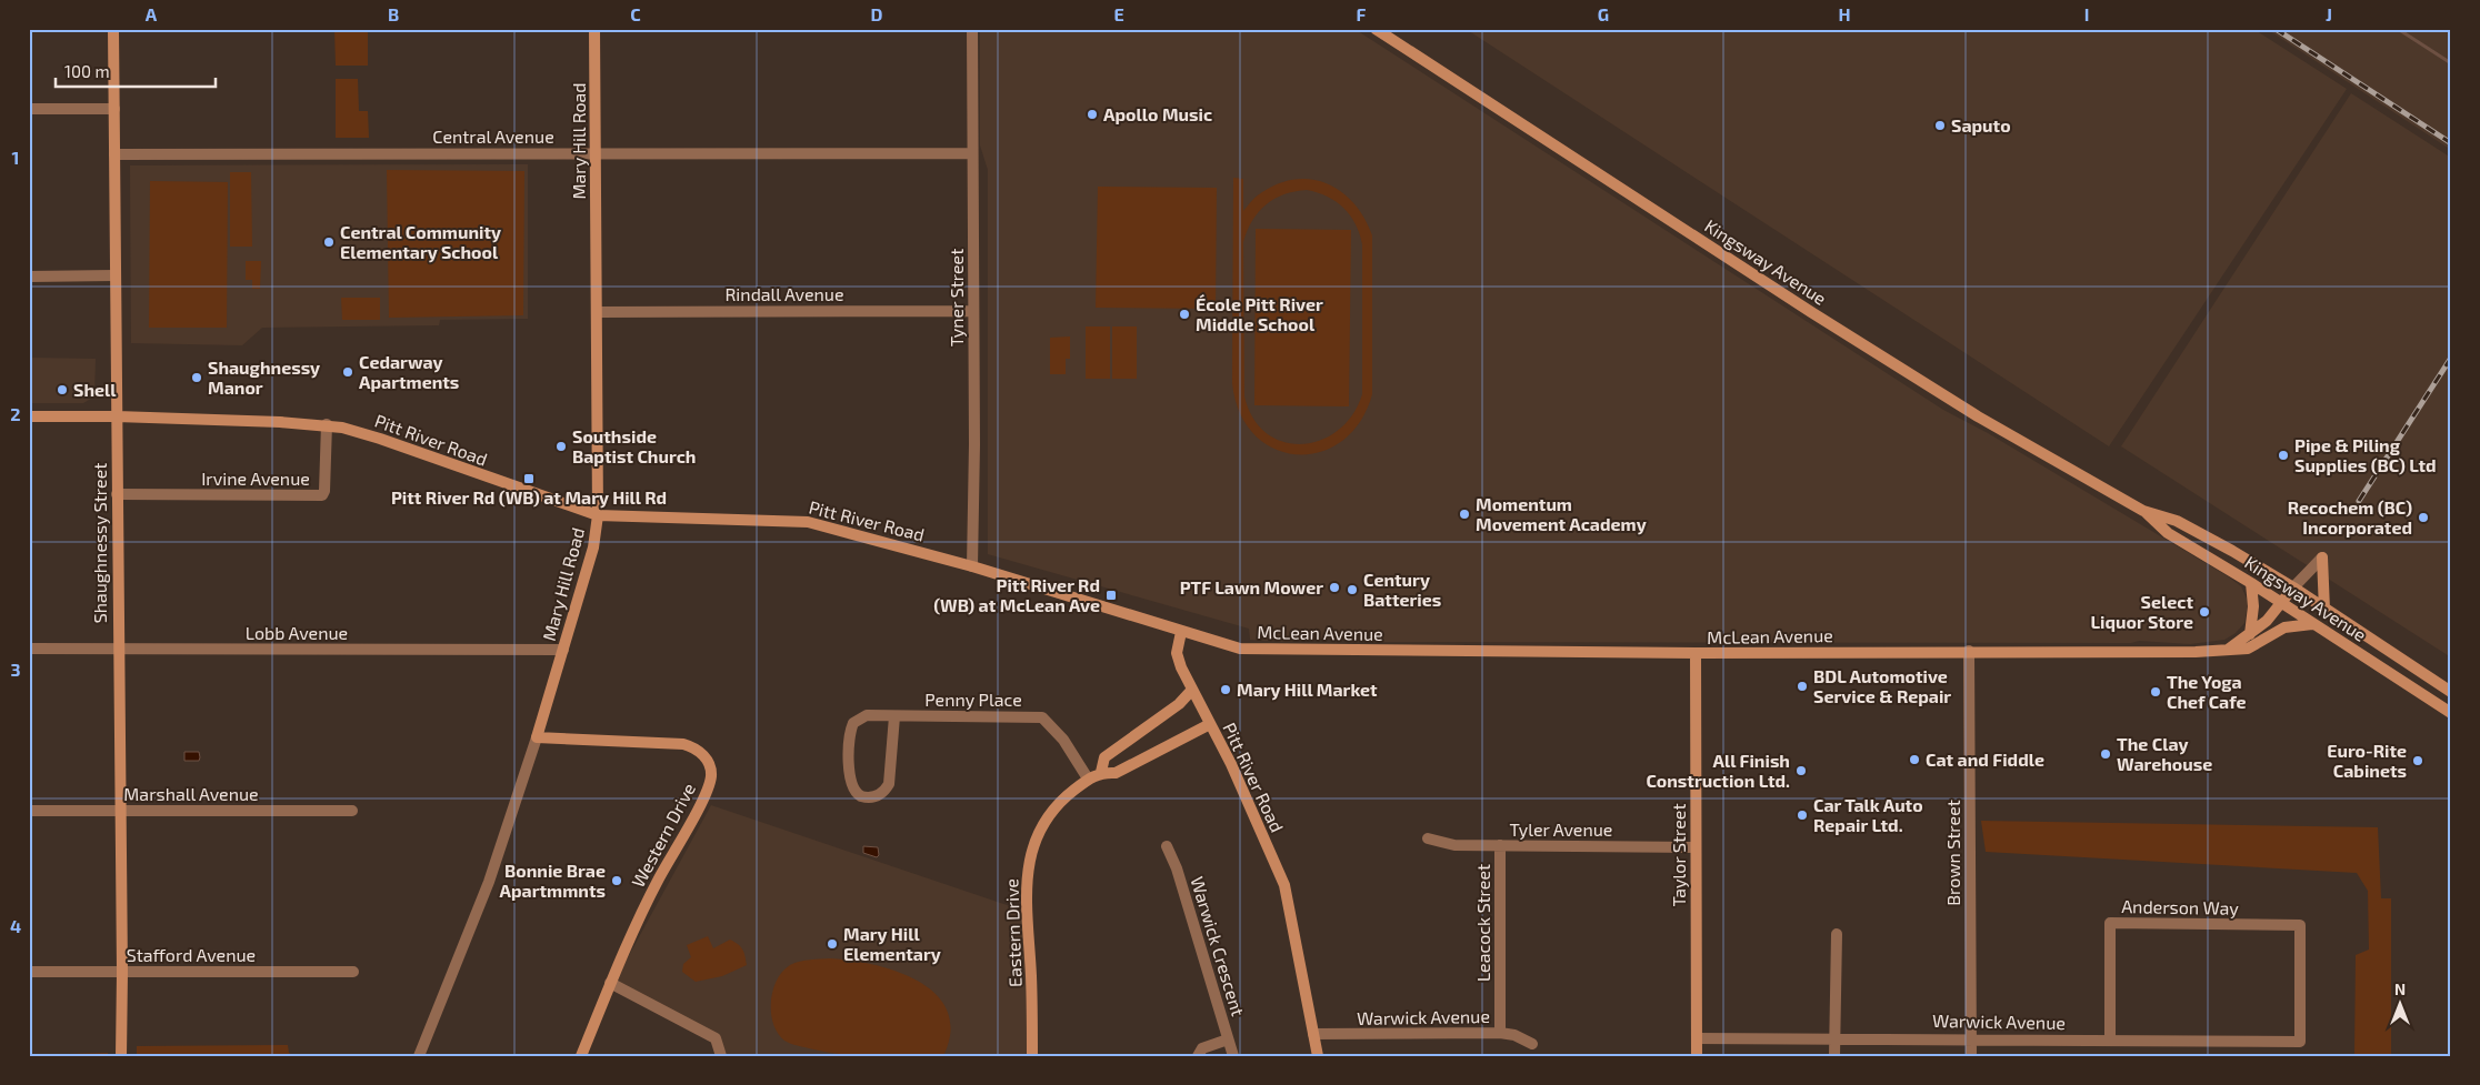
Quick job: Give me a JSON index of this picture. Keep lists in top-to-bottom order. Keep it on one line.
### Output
{"streets":{"main road":["Mary Hill Road","Kingsway Avenue","Pitt River Road","Shaughnessy Street","McLean Avenue","Western Drive","Taylor Street","Eastern Drive"],"street":["Central Avenue","Rindall Avenue","Tyner Street","Irvine Avenue","Lobb Avenue","Penny Place","Marshall Avenue","Tyler Avenue","Brown Street","Anderson Way","Leacock Street","Warwick Crescent","Stafford Avenue","Warwick Avenue"]},"crossings":[["Central Avenue","Mary Hill Road"],["Central Avenue","Tyner Street"],["Central Avenue","Shaughnessy Street"],["Mary Hill Road","Rindall Avenue"],["Mary Hill Road","Pitt River Road"],["Mary Hill Road","Lobb Avenue"],["Mary Hill Road","Western Drive"],["Kingsway Avenue","McLean Avenue"],["Rindall Avenue","Tyner Street"],["Tyner Street","Pitt River Road"],["Pitt River Road","Irvine Avenue"],["Pitt River Road","Shaughnessy Street"],["Pitt River Road","McLean Avenue"],["Pitt River Road","Eastern Drive"],["Pitt River Road","Warwick Avenue"],["Irvine Avenue","Shaughnessy Street"],["Shaughnessy Street","Lobb Avenue"],["Shaughnessy Street","Marshall Avenue"],["Shaughnessy Street","Stafford Avenue"],["McLean Avenue","Brown Street"],["McLean Avenue","Taylor Street"],["Penny Place","Eastern Drive"],["Tyler Avenue","Taylor Street"],["Tyler Avenue","Leacock Street"],["Brown Street","Warwick Avenue"],["Taylor Street","Warwick Avenue"],["Anderson Way","Warwick Avenue"],["Leacock Street","Warwick Avenue"]],"places":{"other":["Apollo Music","Saputo","Central Community Elementary School","École Pitt River Middle School","Cedarway Apartments","Shaughnessy Manor","Shell","Southside Baptist Church","Pipe & Piling Supplies (BC) Ltd","Momentum Movement Academy","Recochem (BC) Incorporated","PTF Lawn Mower","Century Batteries","Select Liquor Store","BDL Automotive Service & Repair","Mary Hill Market","The Yoga Chef Cafe","The Clay Warehouse","Cat and Fiddle","Euro-Rite Cabinets","All Finish Construction Ltd.","Car Talk Auto Repair Ltd.","Bonnie Brae Apartmmnts","Mary Hill Elementary"],"transit":["Pitt River Rd (WB) at Mary Hill Rd","Pitt River Rd (WB) at McLean Ave"]},"scale_bar":"100 m","north":"top","grid":{"columns":["A","B","C","D","E","F","G","H","I","J"],"rows":["1","2","3","4"]}}
